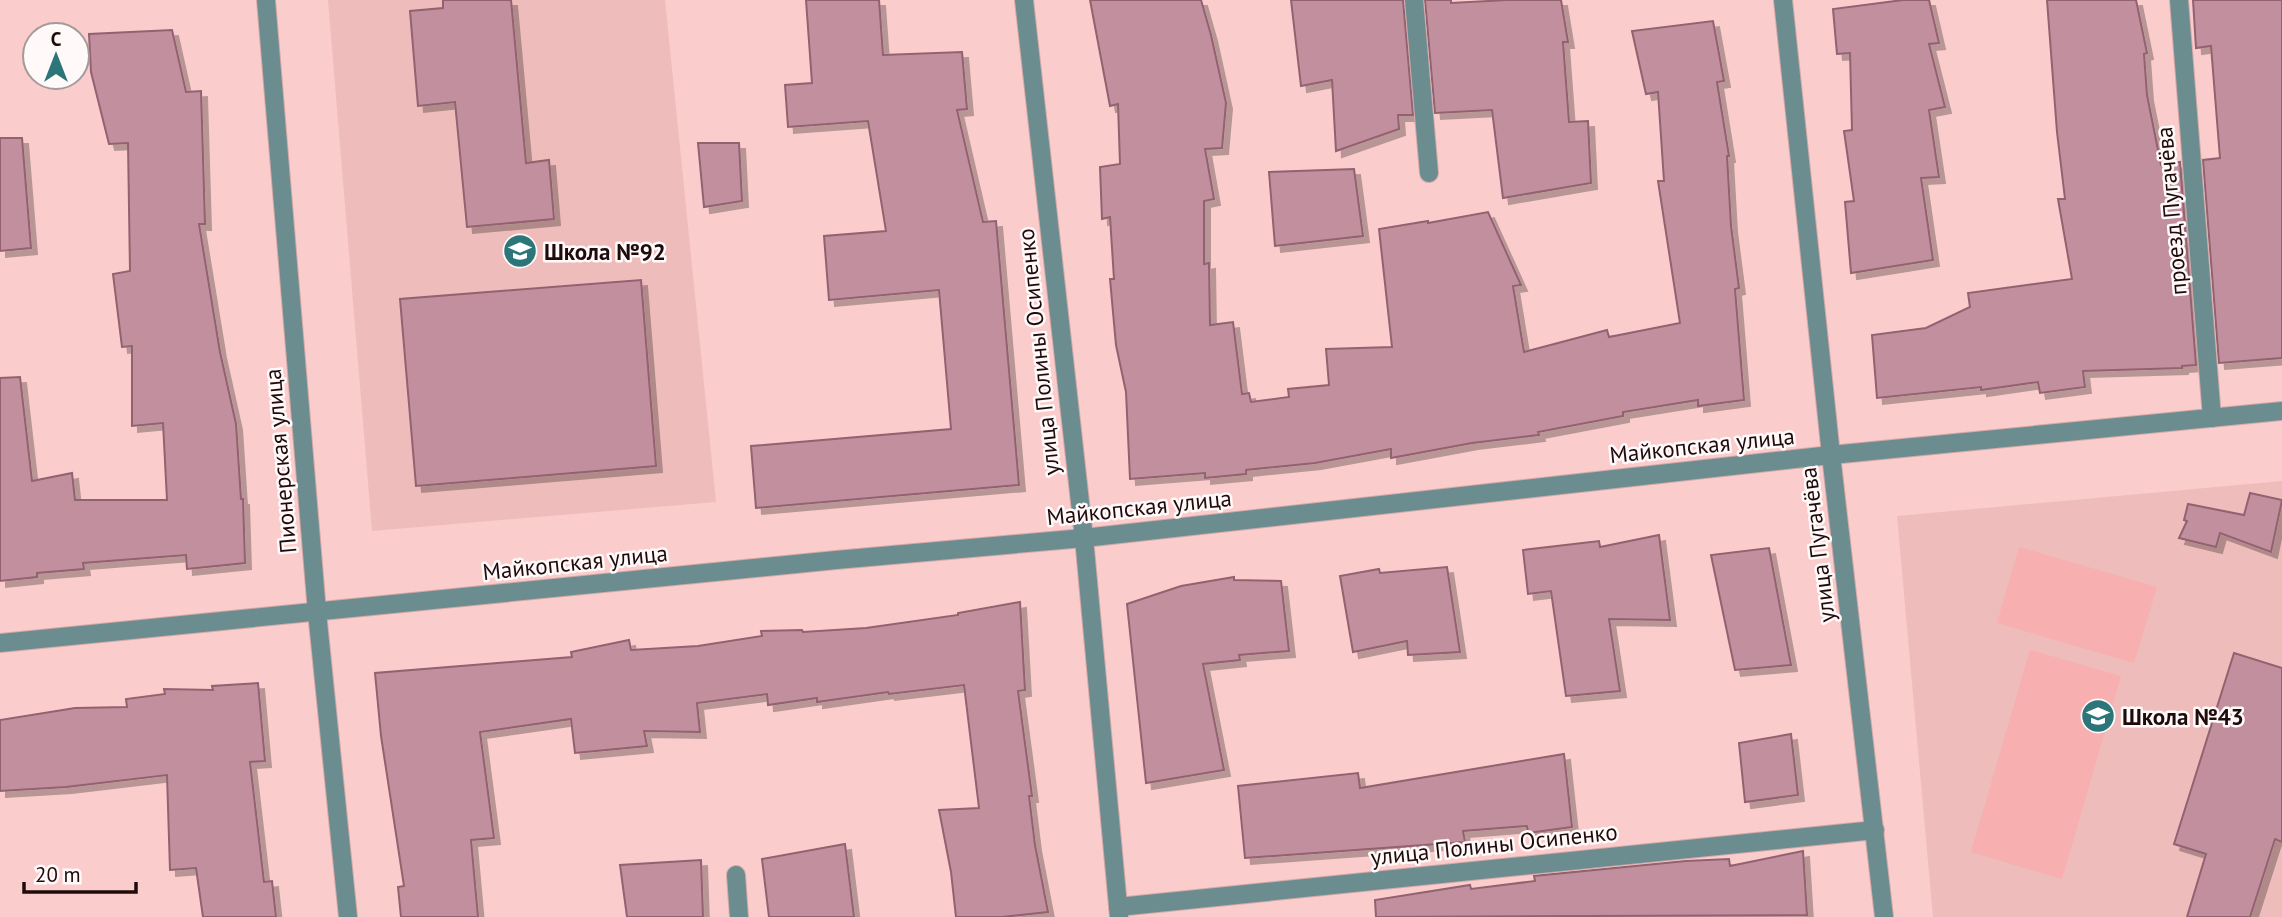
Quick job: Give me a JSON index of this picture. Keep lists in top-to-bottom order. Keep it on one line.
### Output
{"streets":{"street":["проезд Пугачёва","улица Полины Осипенко","Майкопская улица","Пионерская улица","улица Пугачёва"]},"crossings":[["проезд Пугачёва","Майкопская улица"],["улица Полины Осипенко","Майкопская улица"],["улица Полины Осипенко","улица Пугачёва"],["Майкопская улица","Пионерская улица"],["Майкопская улица","улица Пугачёва"]],"places":{"school or university":["Школа №92","Школа №43"]},"scale_bar":"20 m","north":"top"}
